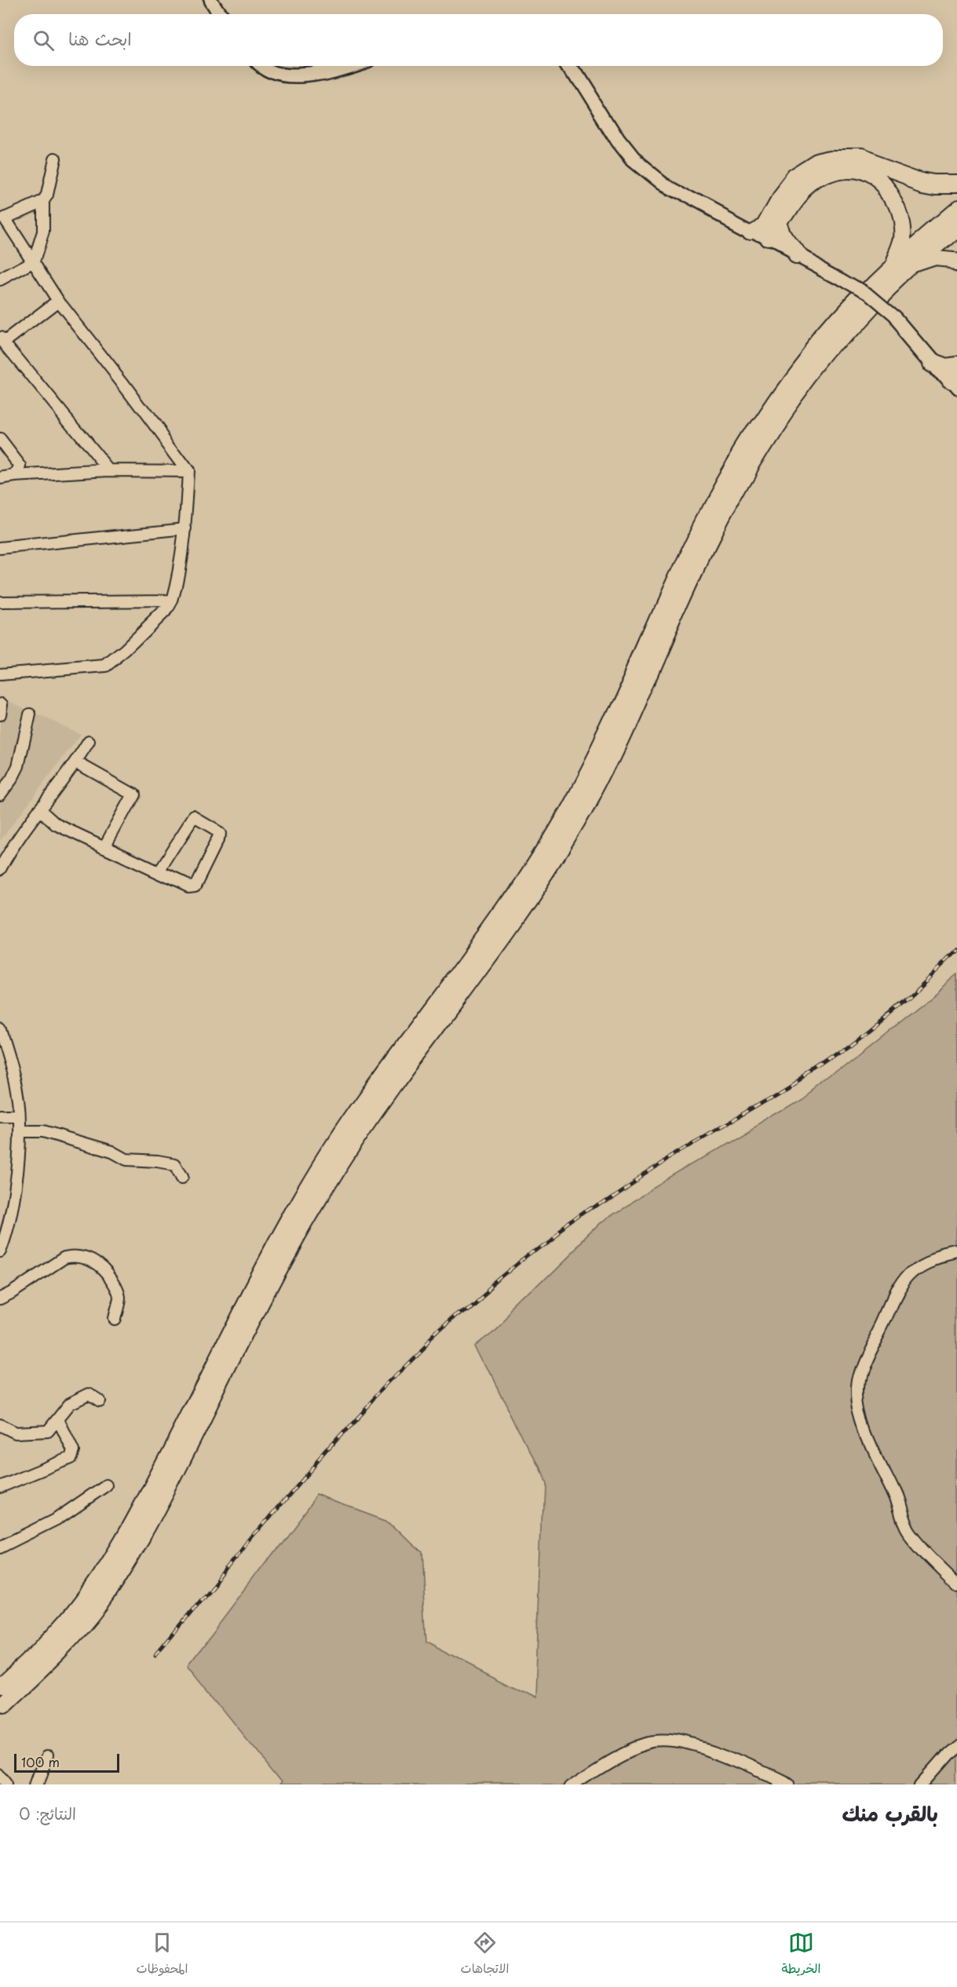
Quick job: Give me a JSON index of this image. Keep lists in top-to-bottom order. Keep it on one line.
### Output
{"scale_bar":"100 m","page":{"search":"ابحث هنا","scale":"100 m","heading":["بالقرب منك","النتائج: 0"],"nav":["الخريطة","الاتجاهات","المحفوظات"]}}
